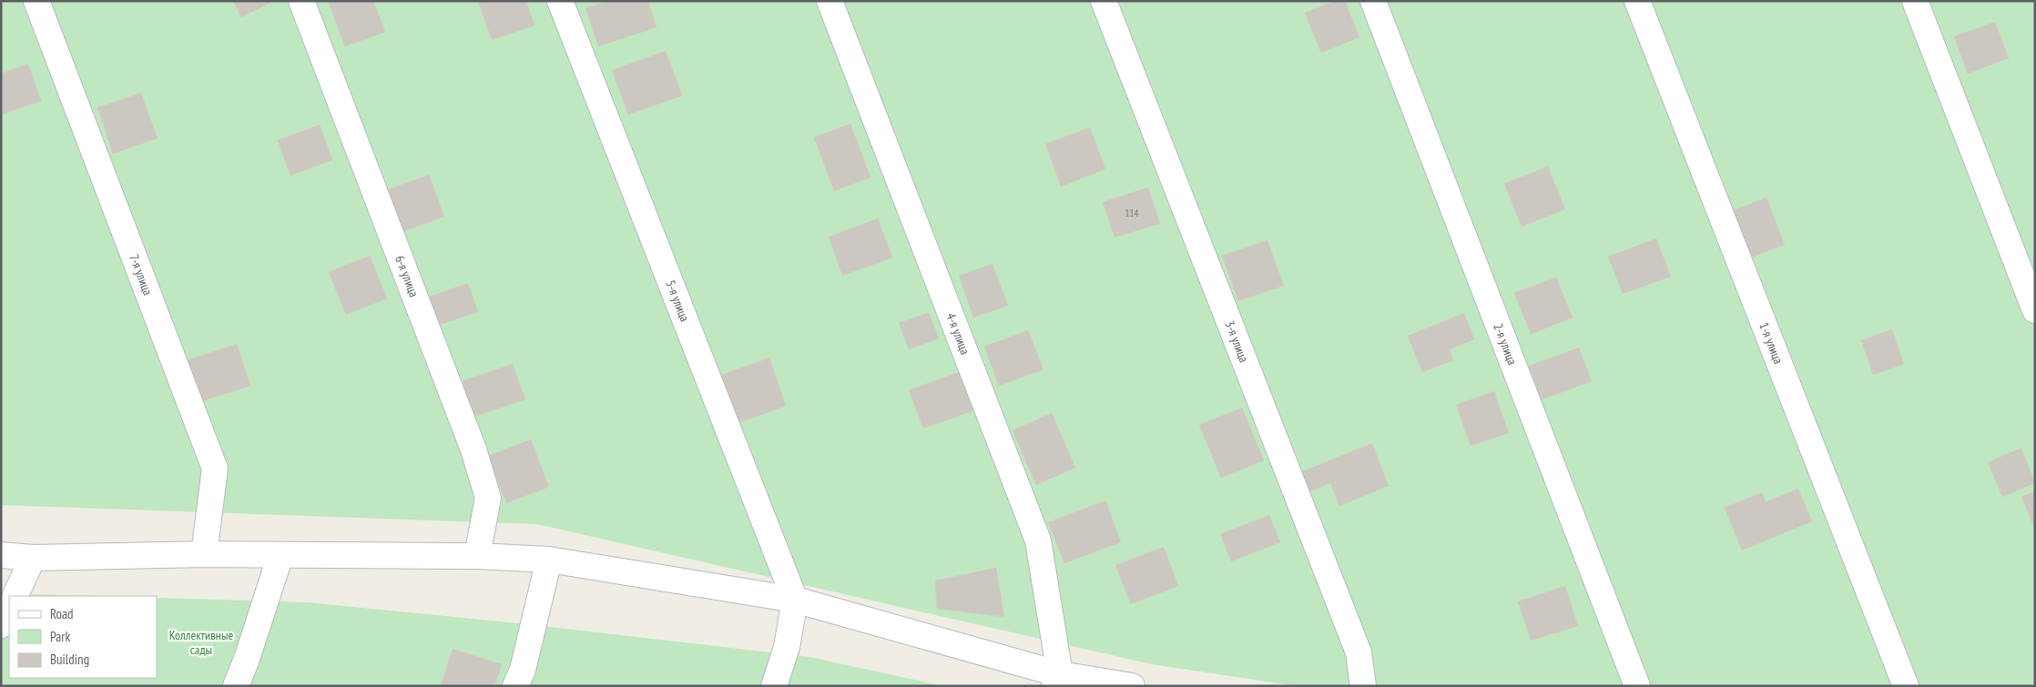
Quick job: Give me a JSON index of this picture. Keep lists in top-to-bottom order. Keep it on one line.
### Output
{"streets":{"street":["7-я улица","6-я улица","5-я улица","4-я улица","3-я улица","2-я улица","1-я улица"]},"parks":["Коллективные сады"],"house_numbers":["114"],"legend":["Road","Park","Building"]}
